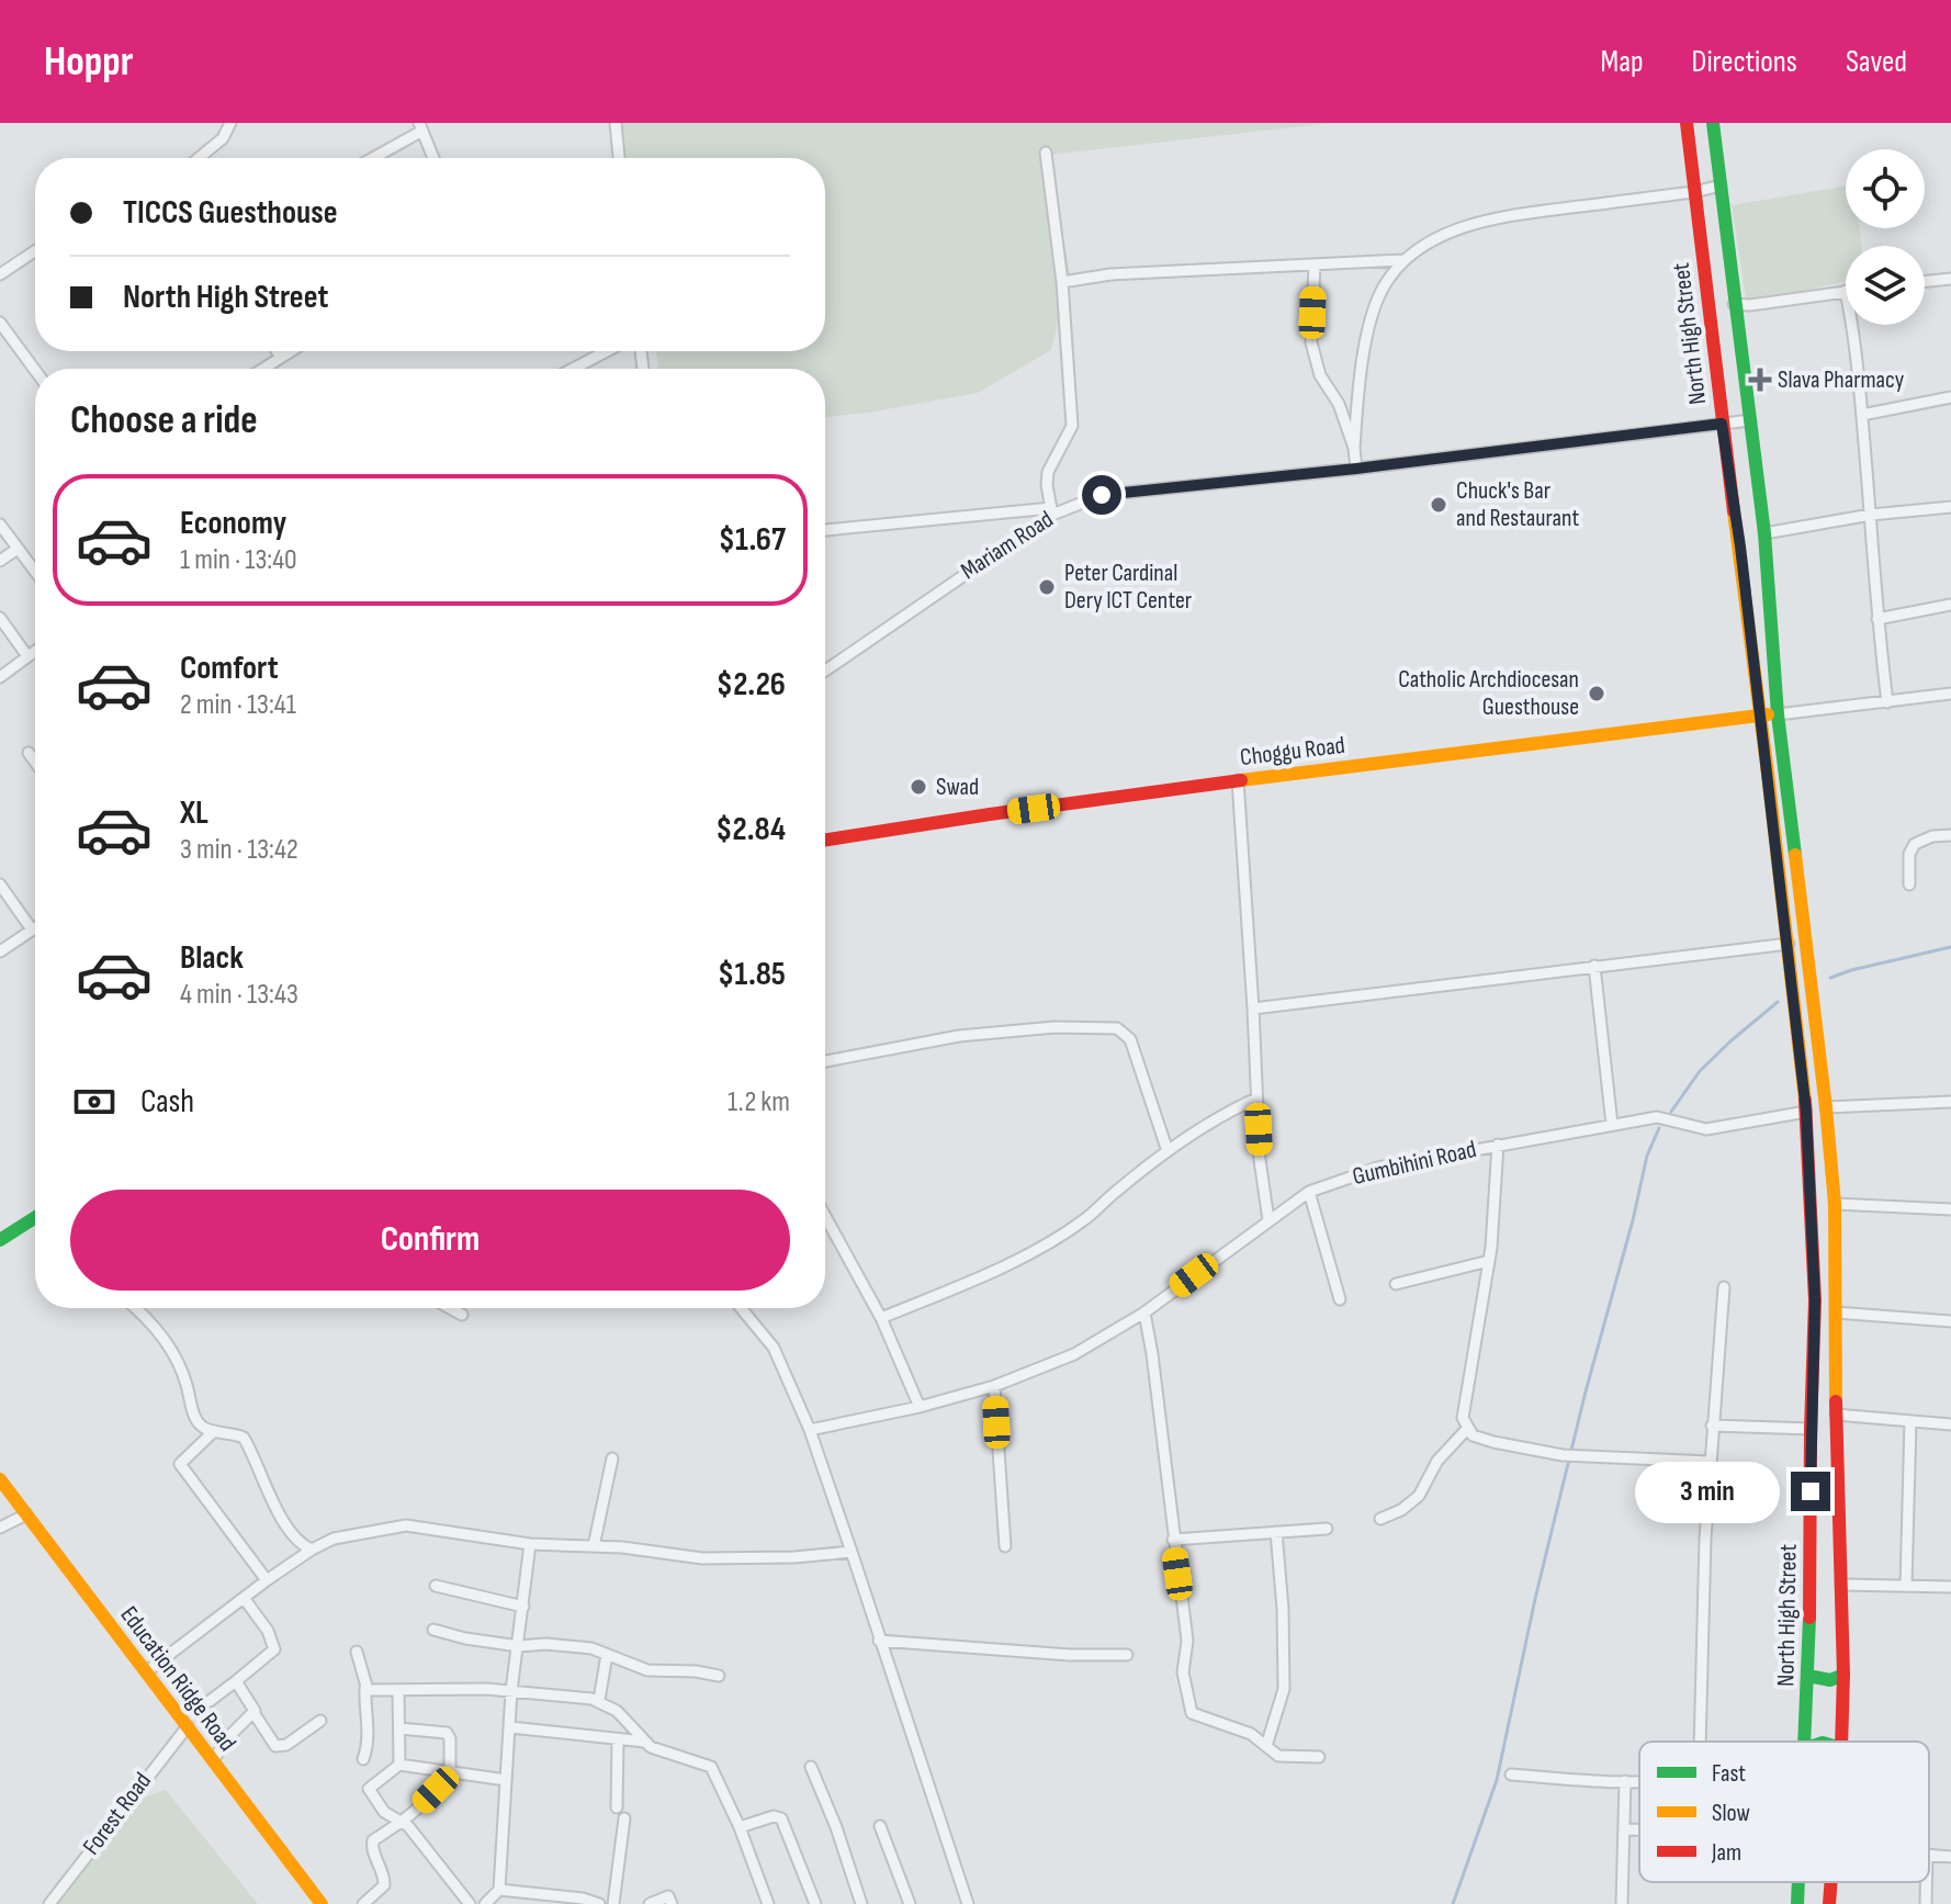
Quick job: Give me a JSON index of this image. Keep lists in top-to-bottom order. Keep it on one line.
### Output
{"streets":{"main road":["North High Street","Choggu Road","Education Ridge Road"],"street":["Mariam Road","Gumbihini Road","Forest Road"]},"crossings":[["North High Street","Mariam Road"],["North High Street","Choggu Road"],["North High Street","Gumbihini Road"],["Education Ridge Road","Forest Road"]],"places":{"health":["Slava Pharmacy"],"other":["Chuck's Bar and Restaurant","Peter Cardinal Dery ICT Center","Catholic Archdiocesan Guesthouse","Swad"]},"legend":["Fast","Slow","Jam"],"page":{"header":"Hoppr","nav":["Map","Directions","Saved"],"banner":["TICCS Guesthouse","North High Street"],"heading":"Choose a ride","list":[{"name":"Economy","note":"1 min · 13:40","value":"$1.67"},{"name":"Comfort","note":"2 min · 13:41","value":"$2.26"},{"name":"XL","note":"3 min · 13:42","value":"$2.84"},{"name":"Black","note":"4 min · 13:43","value":"$1.85"}],"pay":["Cash","1.2 km"],"buttons":"Confirm","bubble":"3 min"}}
